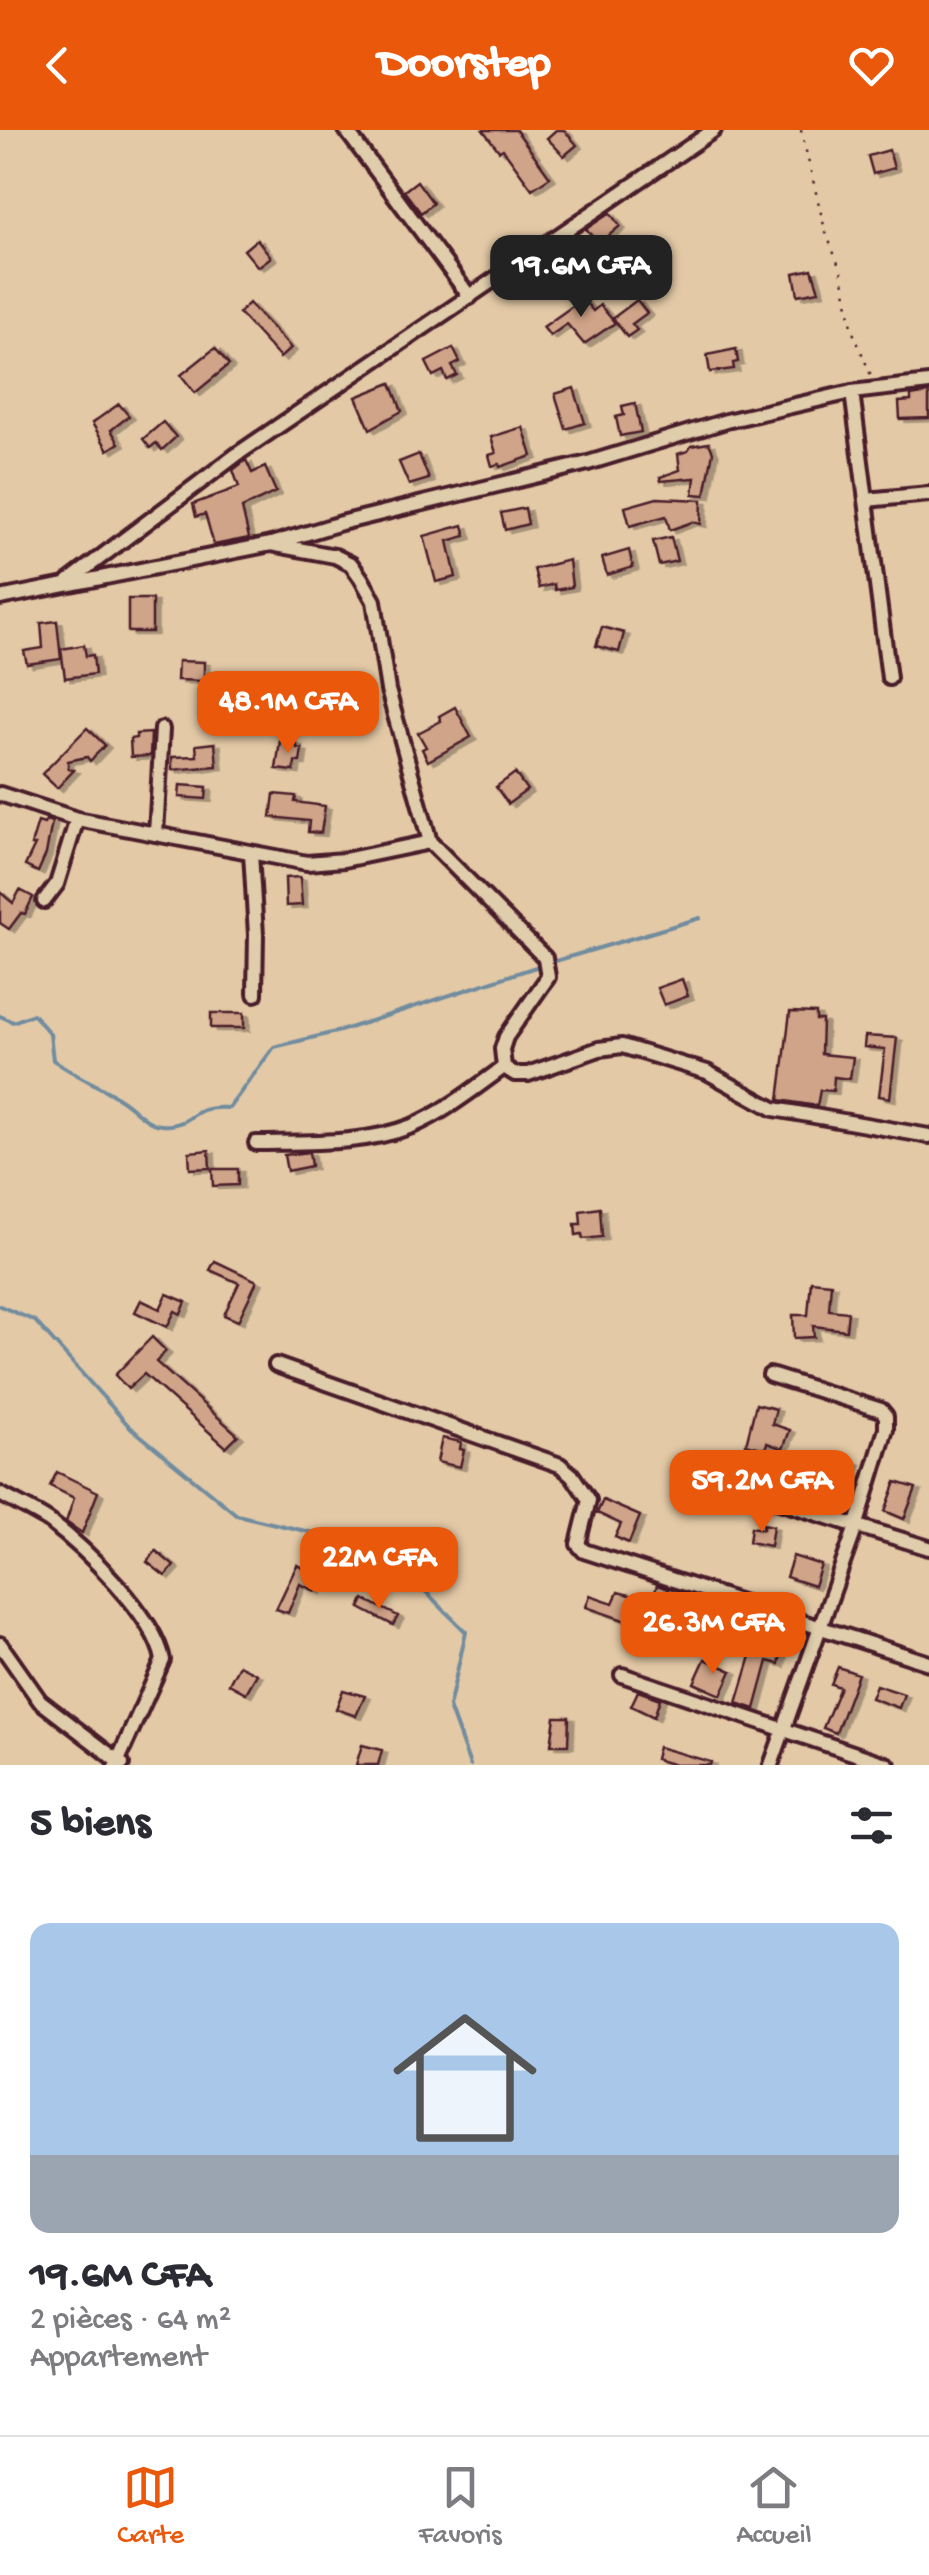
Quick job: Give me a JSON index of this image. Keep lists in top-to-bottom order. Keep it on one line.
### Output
{"page":{"header":"Doorstep","price":["19.6M CFA","48.1M CFA","59.2M CFA","22M CFA","26.3M CFA"],"heading":"5 biens","list":[{"name":"19.6M CFA","note":"2 pièces · 64 m² · Appartement"}],"tabs":["Carte","Favoris","Accueil"]}}
